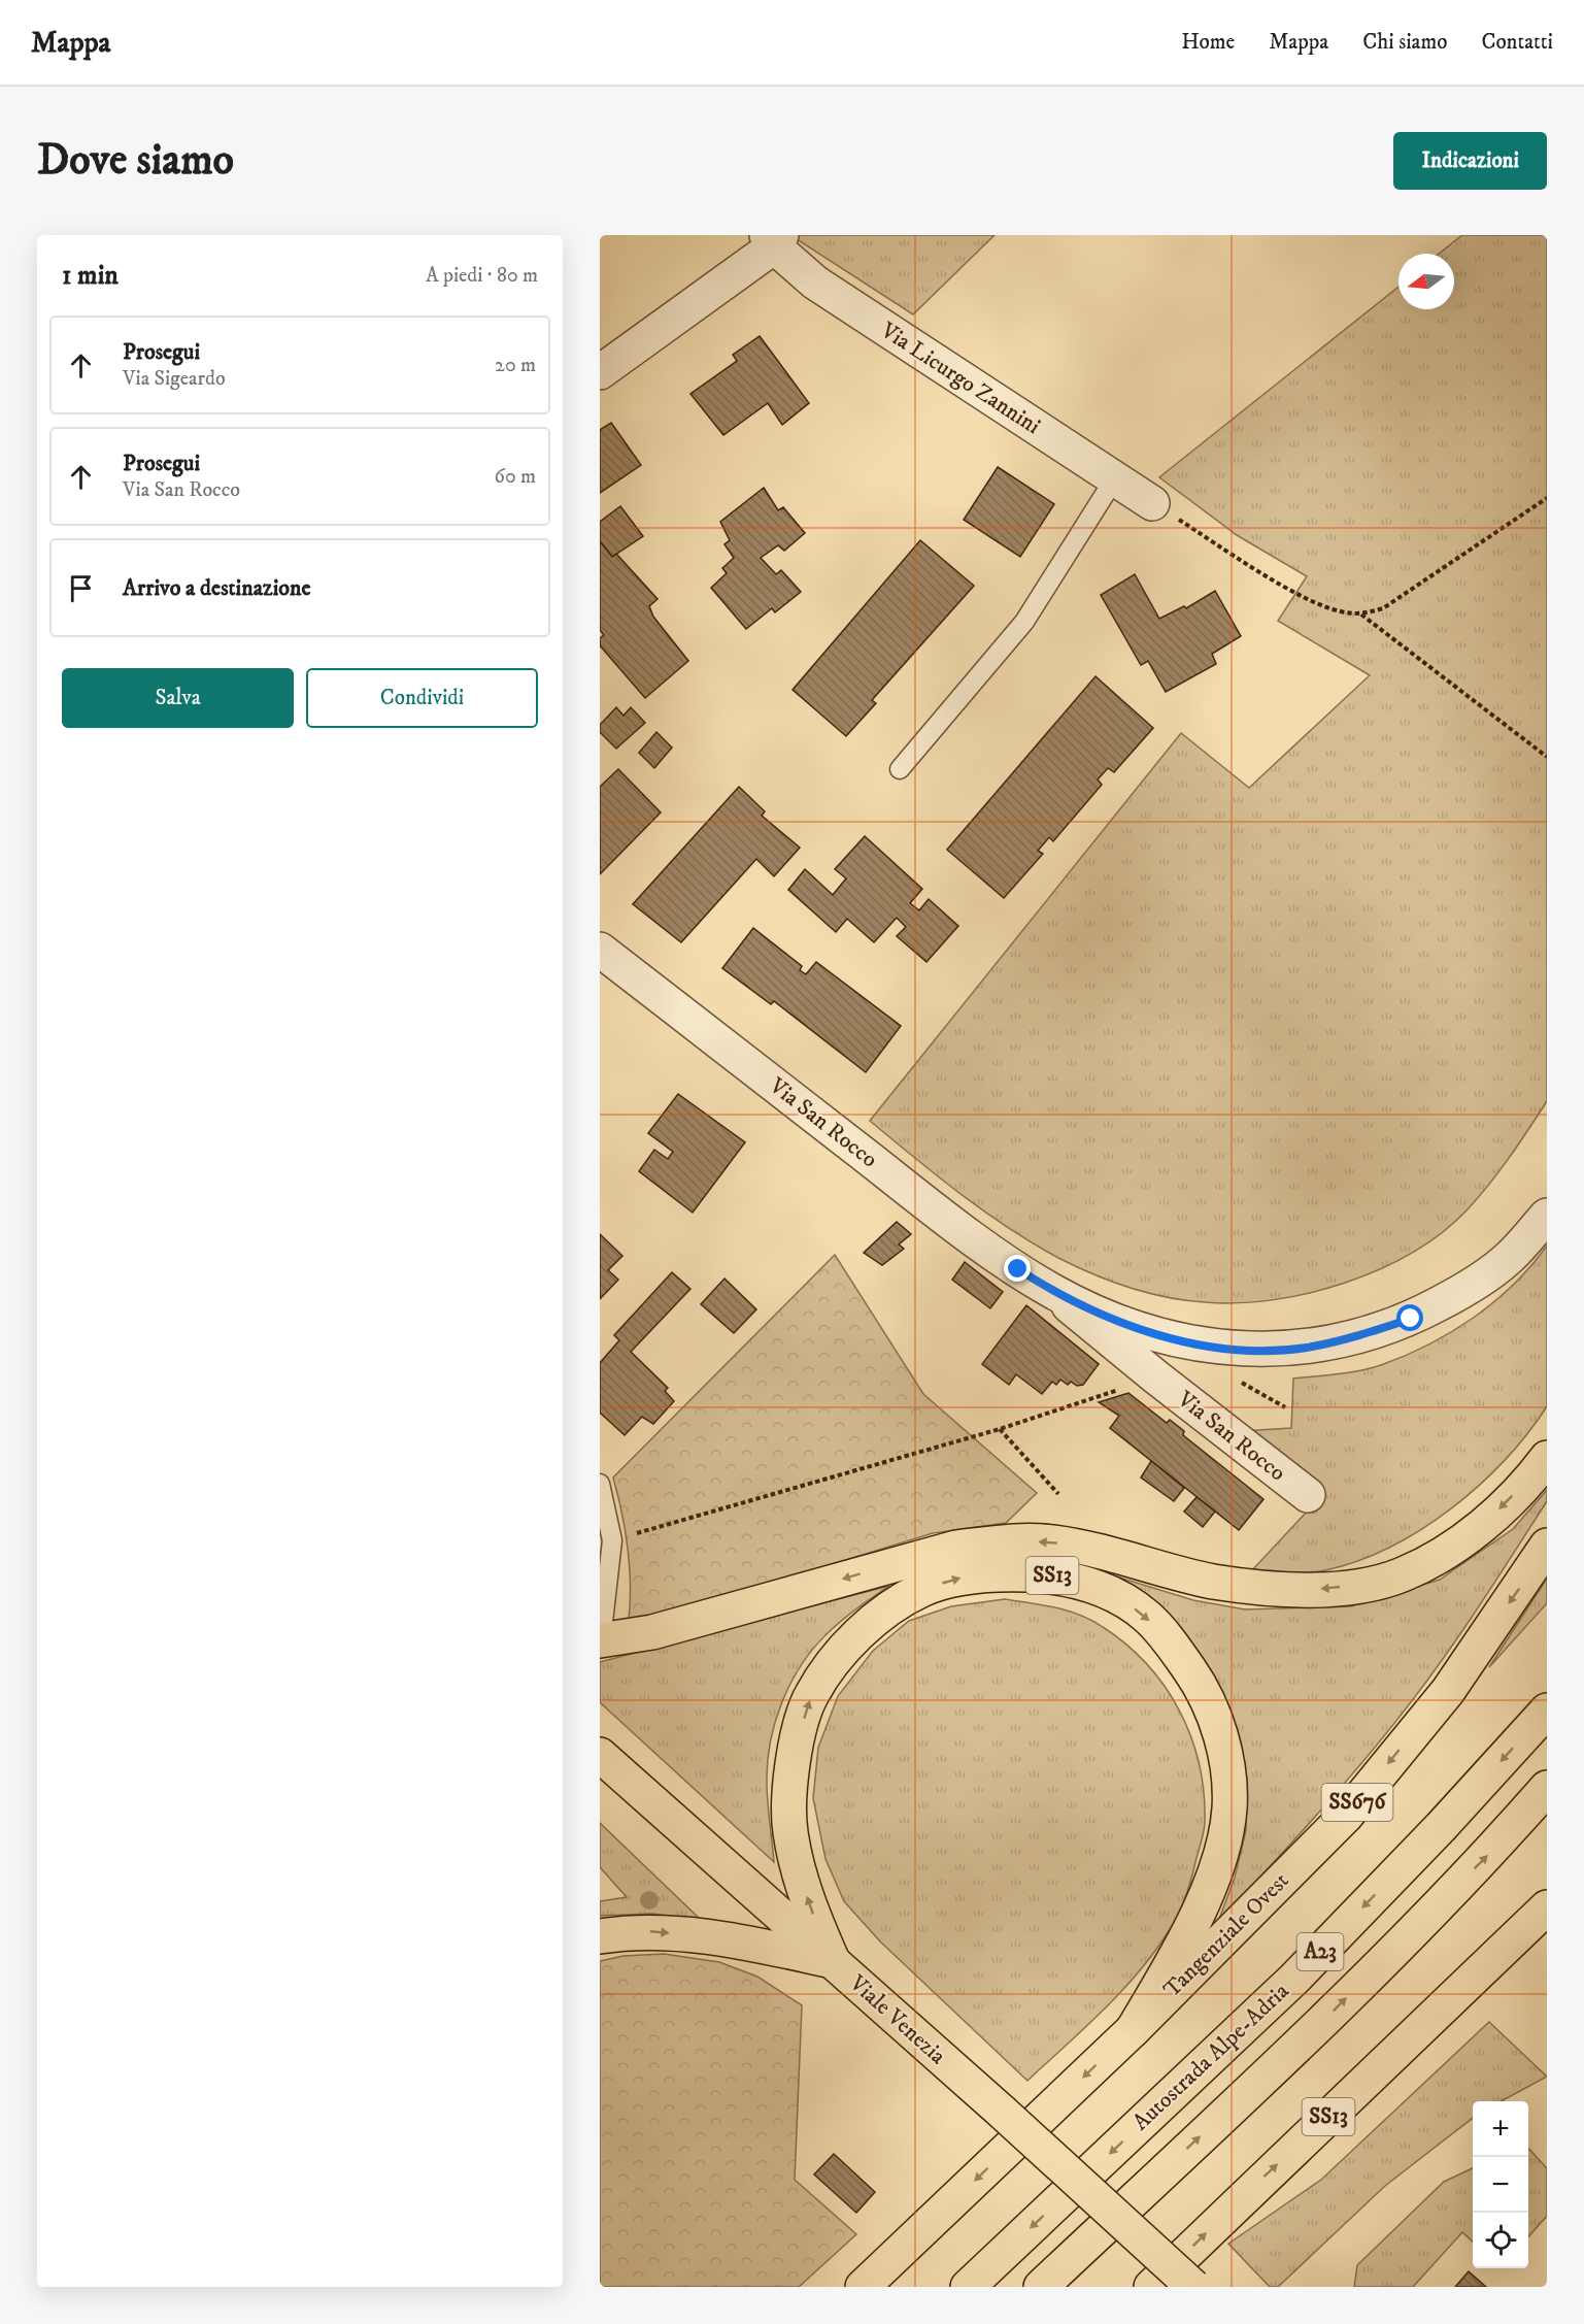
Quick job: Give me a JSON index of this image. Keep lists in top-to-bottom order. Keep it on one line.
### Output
{"streets":{"main road":["SS13","SS676","Tangenziale Ovest","A23","Viale Venezia","Autostrada Alpe-Adria"],"street":["Via Licurgo Zannini","Via San Rocco"]},"crossings":[["SS13","Tangenziale Ovest"],["SS13","Viale Venezia"]],"north":"left","page":{"header":"Mappa","nav":["Home","Mappa","Chi siamo","Contatti"],"buttons":["Indicazioni",["Salva","Condividi"]],"title":"Dove siamo","heading":["1 min","A piedi · 80 m"],"list":[["Prosegui","Via Sigeardo","20 m"],["Prosegui","Via San Rocco","60 m"],"Arrivo a destinazione"],"map_buttons":["+","−"]}}
